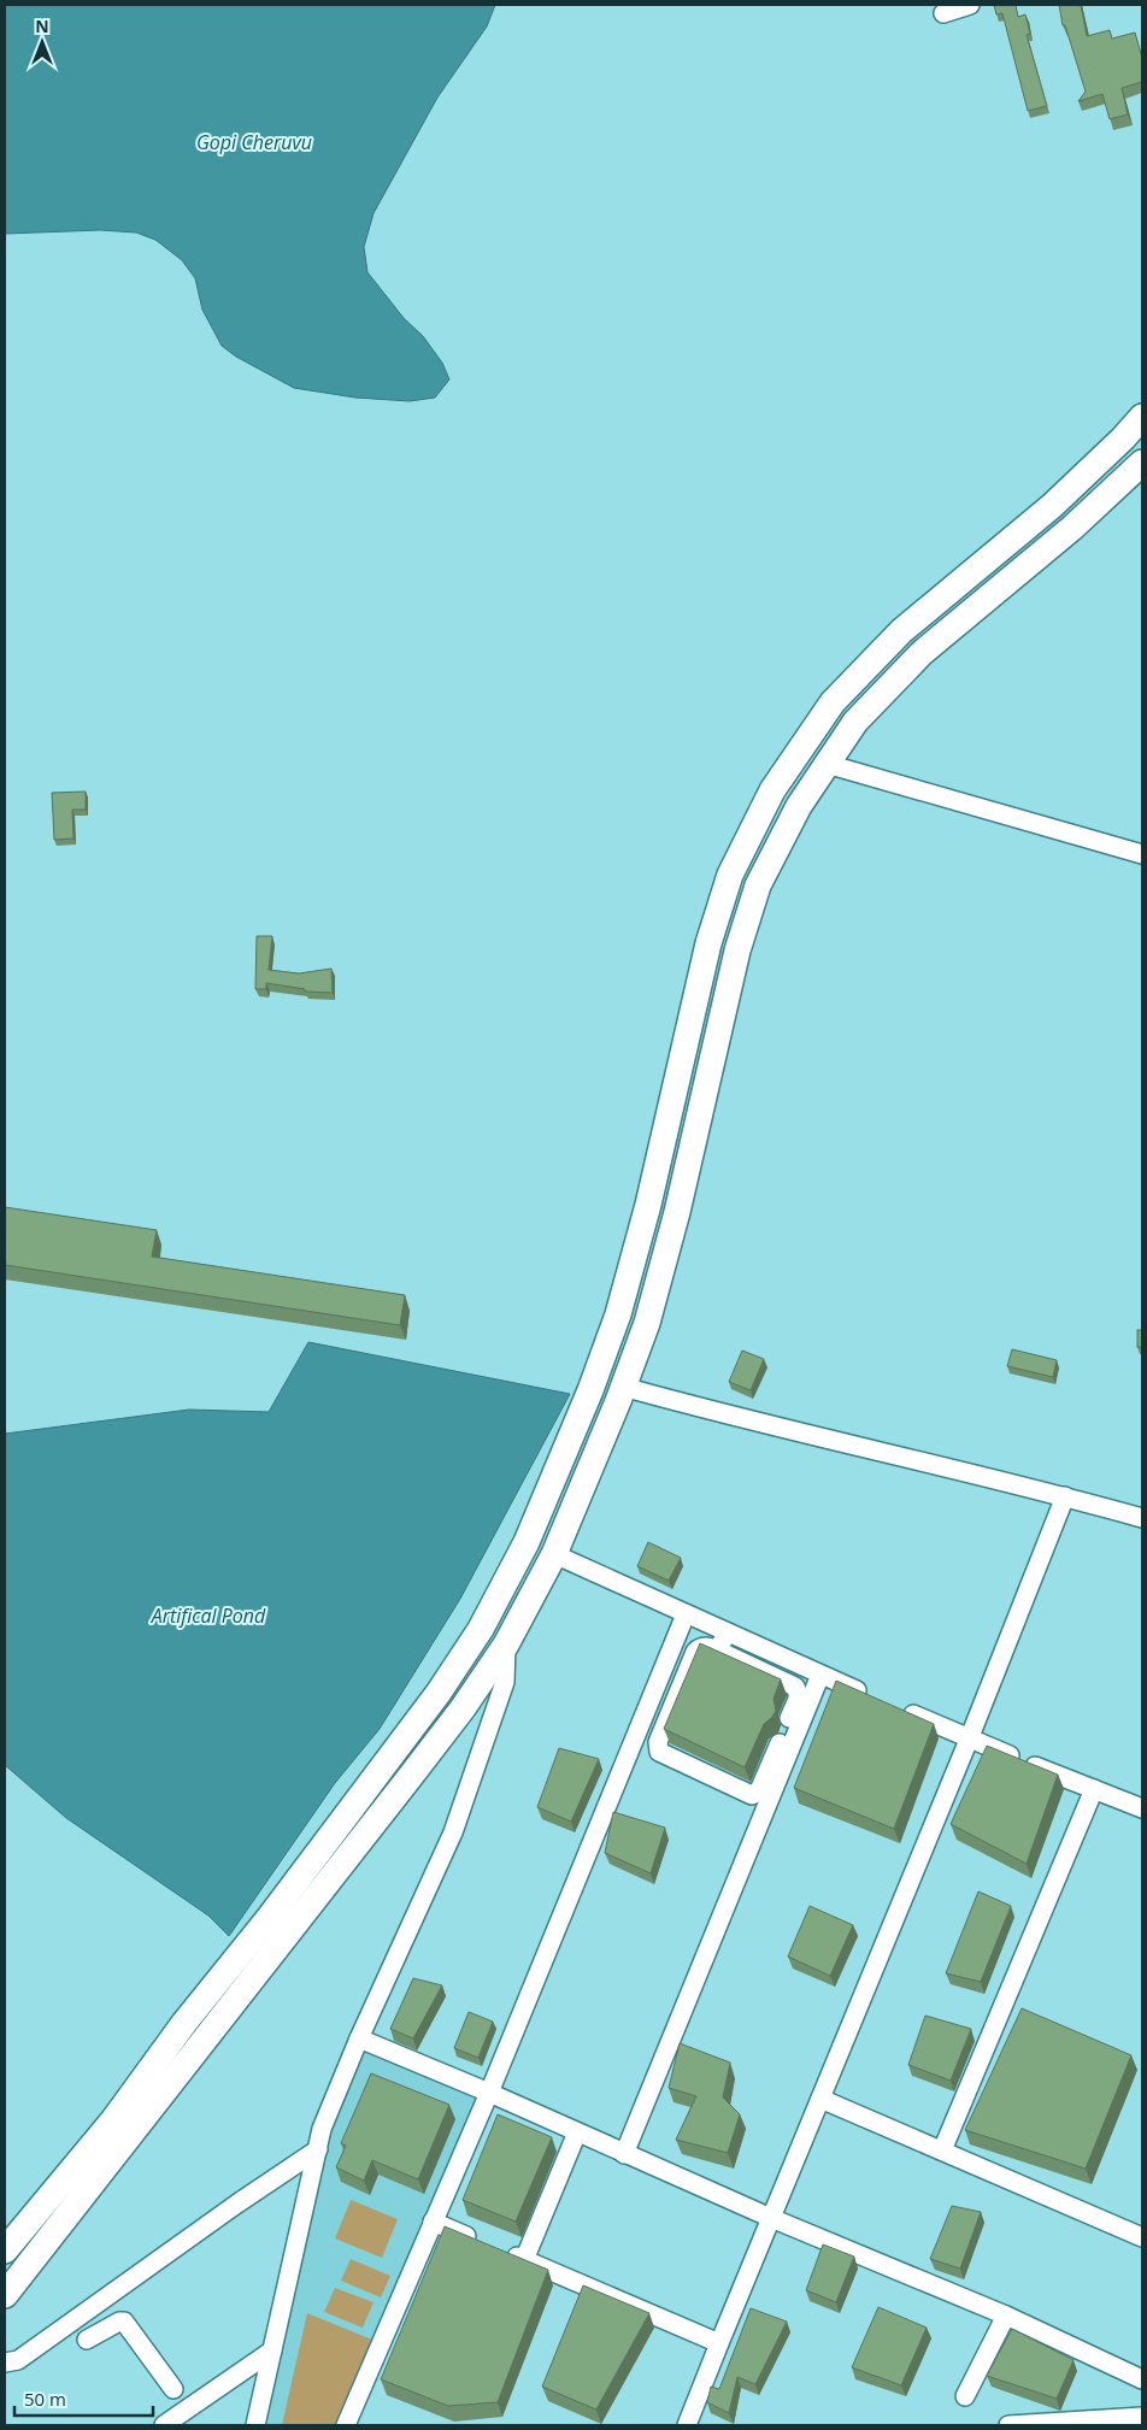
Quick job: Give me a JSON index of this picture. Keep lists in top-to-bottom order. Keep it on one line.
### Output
{"water":["Gopi Cheruvu","Artifical Pond"],"scale_bar":"50 m","north":"top"}
